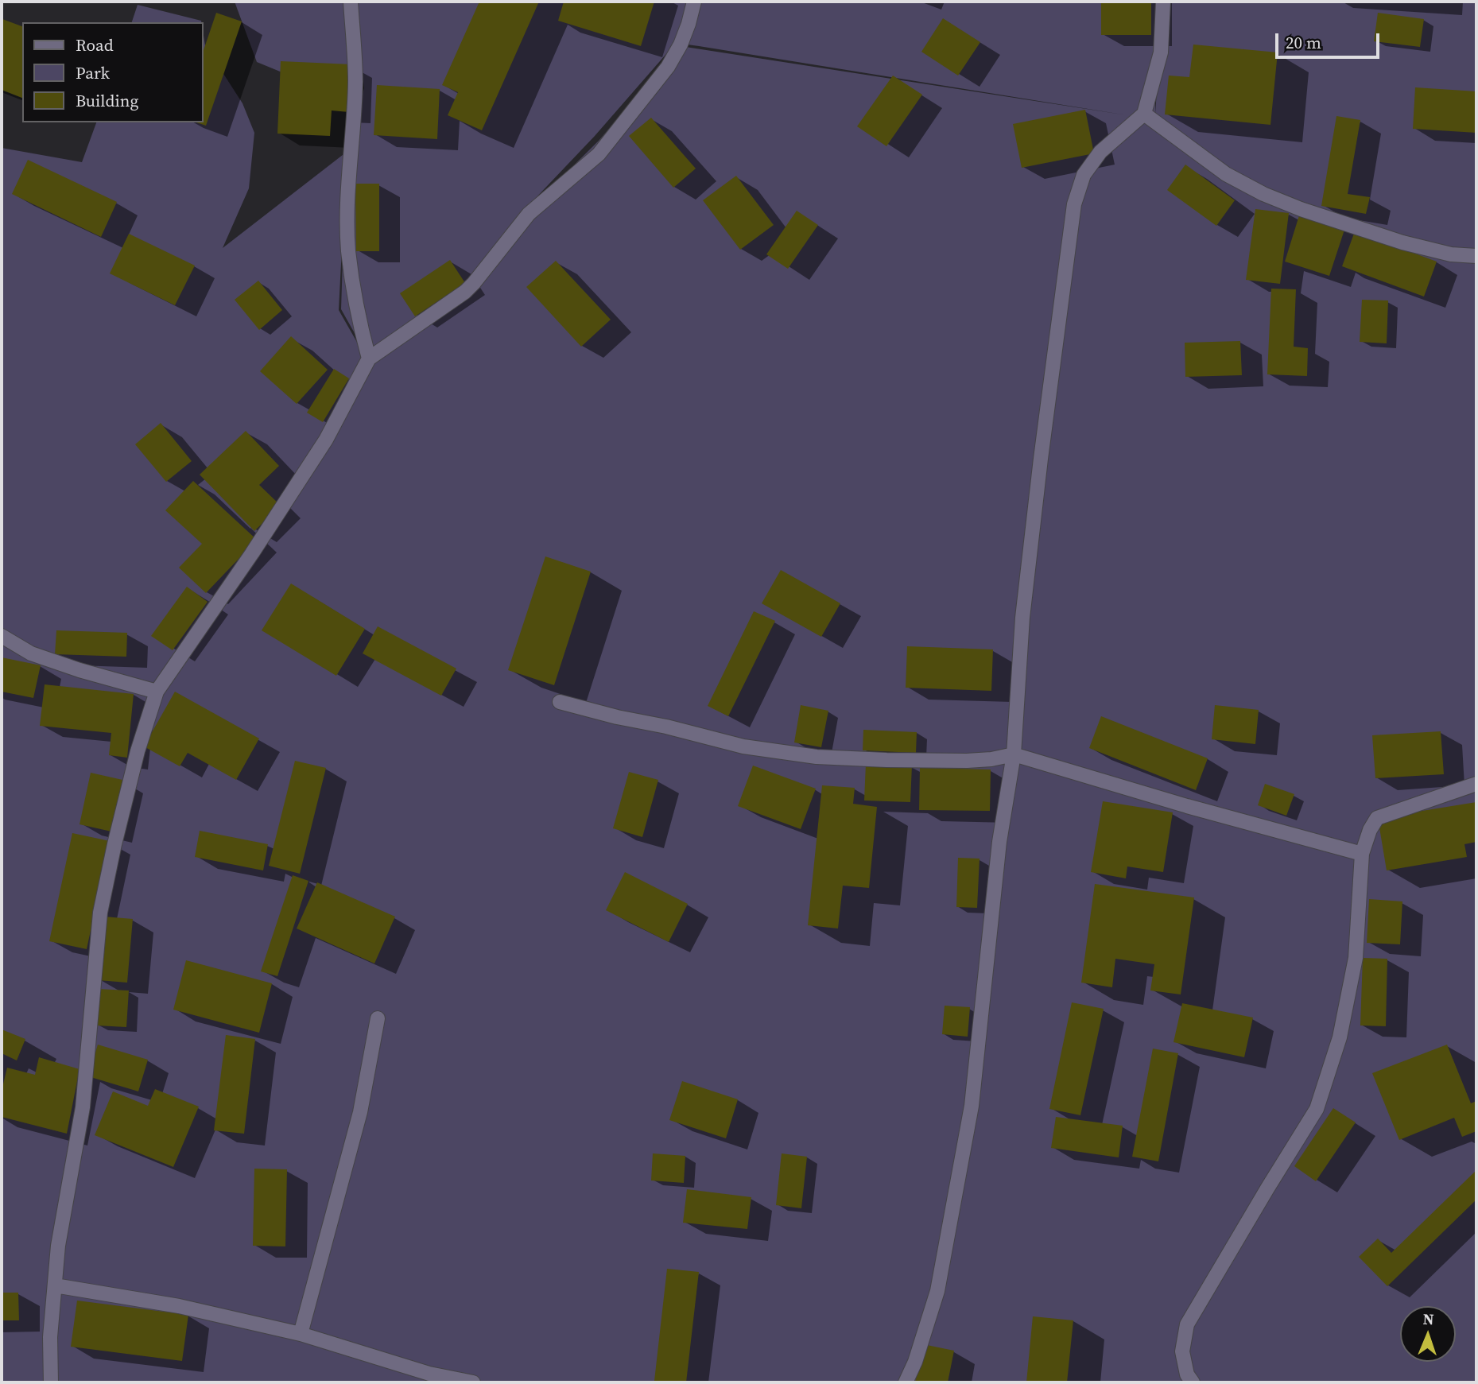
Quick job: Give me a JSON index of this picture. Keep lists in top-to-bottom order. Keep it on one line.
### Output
{"legend":["Road","Park","Building"],"scale_bar":"20 m","north":"top"}
